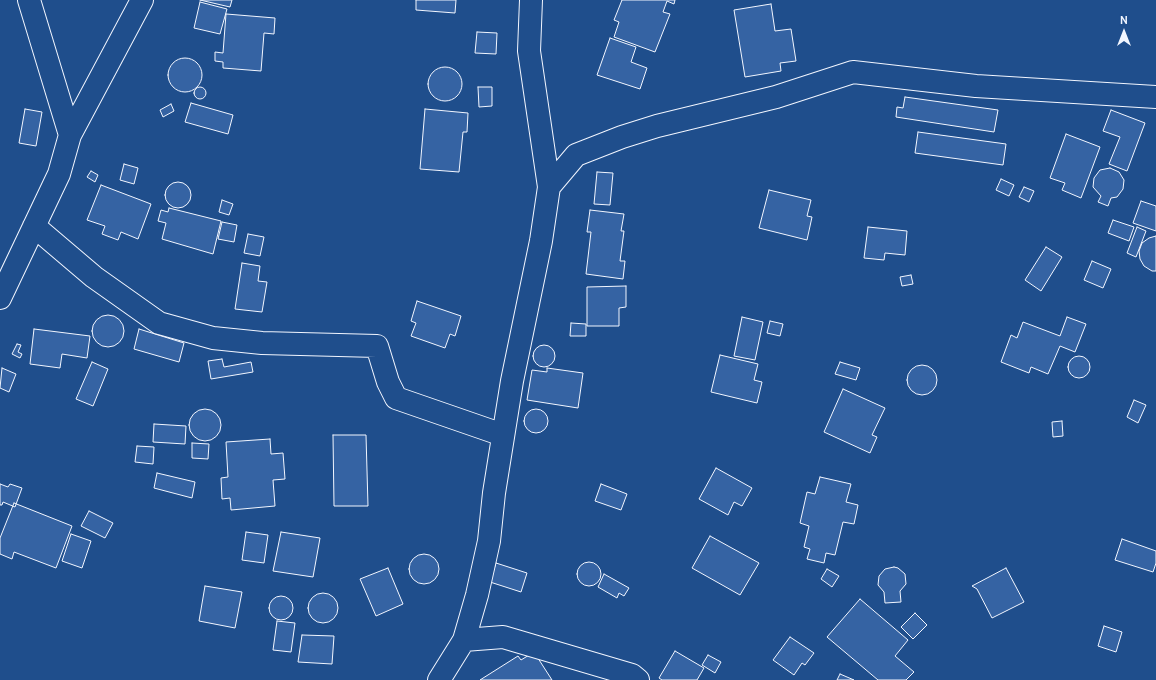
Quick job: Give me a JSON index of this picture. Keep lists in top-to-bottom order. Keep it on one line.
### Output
{"north":"top"}
